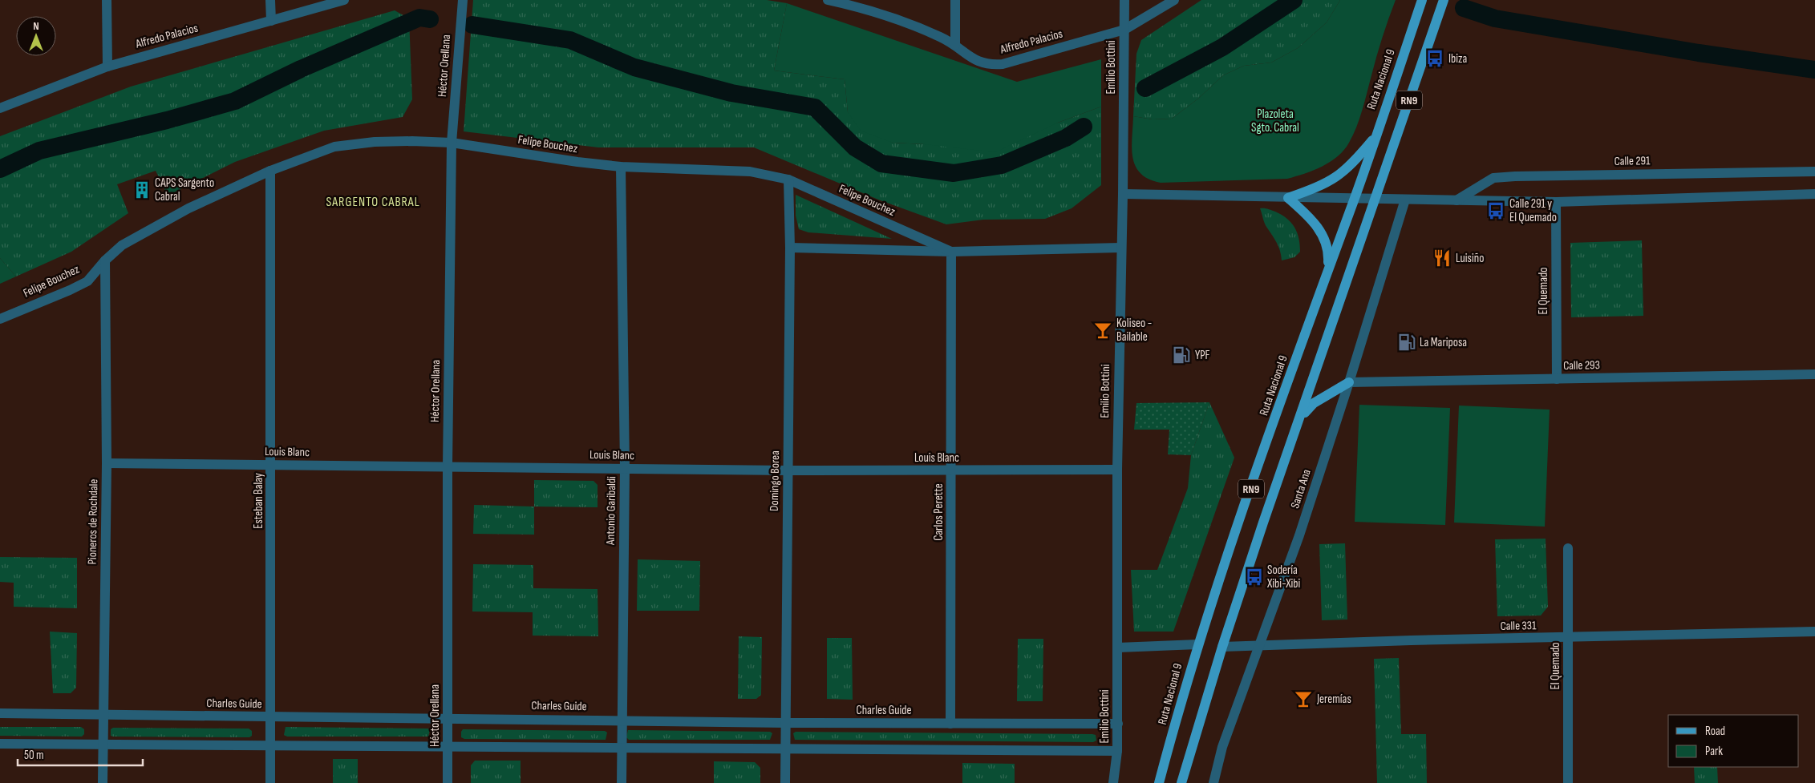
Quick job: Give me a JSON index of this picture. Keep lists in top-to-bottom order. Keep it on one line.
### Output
{"streets":{"main road":["Ruta Nacional 9","RN9"],"street":["Alfredo Palacios","Héctor Orellana","Emilio Bottini","Felipe Bouchez","Calle 291","El Quemado","Calle 293","Louis Blanc","Domingo Borea","Santa Ana","Esteban Balay","Antonio Garibaldi","Carlos Perette","Pioneros de Rochdale","Calle 331","Charles Guide"]},"crossings":[["Alfredo Palacios","Emilio Bottini"],["Héctor Orellana","Felipe Bouchez"],["Héctor Orellana","Louis Blanc"],["Héctor Orellana","Charles Guide"],["Emilio Bottini","Felipe Bouchez"],["Emilio Bottini","Louis Blanc"],["Emilio Bottini","Charles Guide"],["RN9","Calle 331"],["Felipe Bouchez","Domingo Borea"],["Felipe Bouchez","Esteban Balay"],["Felipe Bouchez","Antonio Garibaldi"],["Felipe Bouchez","Carlos Perette"],["Felipe Bouchez","Pioneros de Rochdale"],["El Quemado","Calle 293"],["El Quemado","Calle 331"],["Calle 293","Santa Ana"],["Louis Blanc","Domingo Borea"],["Louis Blanc","Esteban Balay"],["Louis Blanc","Antonio Garibaldi"],["Louis Blanc","Carlos Perette"],["Louis Blanc","Pioneros de Rochdale"],["Domingo Borea","Charles Guide"],["Santa Ana","Calle 331"],["Esteban Balay","Charles Guide"],["Antonio Garibaldi","Charles Guide"],["Carlos Perette","Charles Guide"],["Pioneros de Rochdale","Charles Guide"]],"districts":["SARGENTO CABRAL"],"parks":["Plazoleta Sgto. Cabral"],"places":{"bus stop":["Ibiza","Calle 291 y El Quemado","Sodería Xibi-Xibi"],"building":["CAPS Sargento Cabral"],"restaurant":["Luisiño"],"bar":["Koliseo - Bailable","Jeremías"],"fuel station":["La Mariposa","YPF"]},"legend":["Road","Park"],"scale_bar":"50 m","north":"top"}
